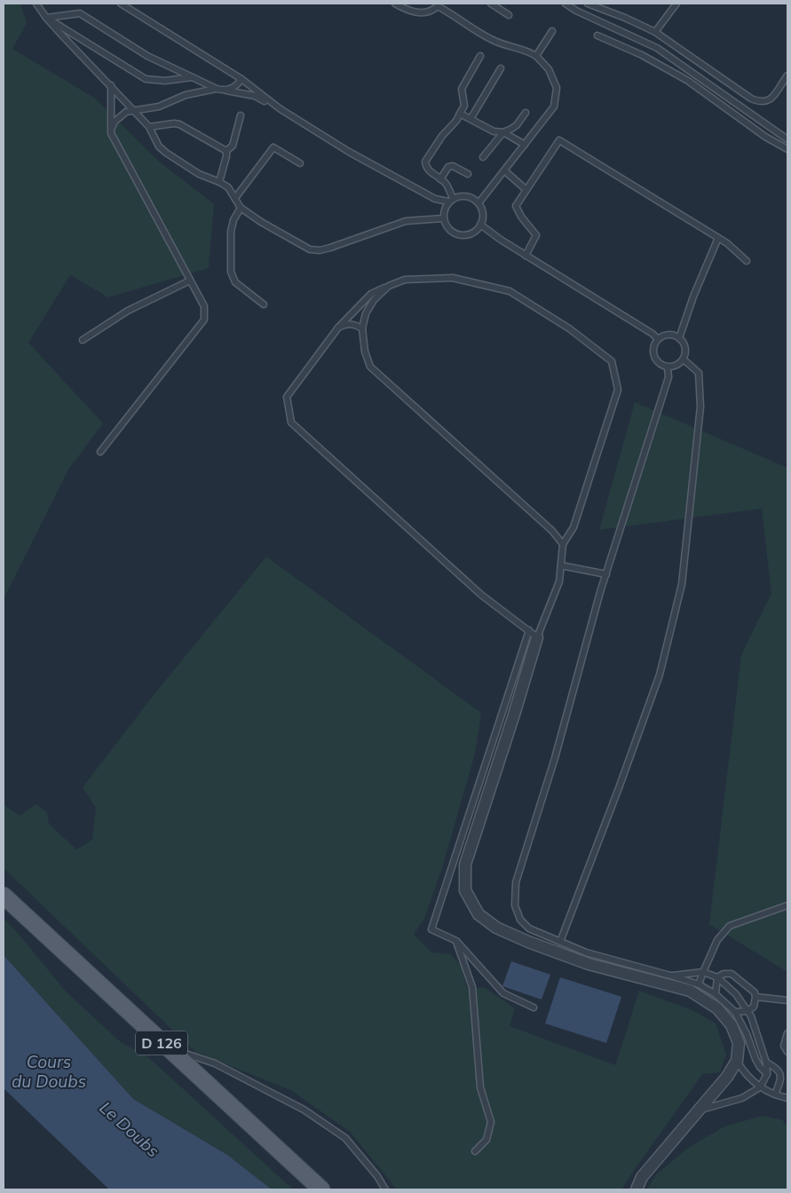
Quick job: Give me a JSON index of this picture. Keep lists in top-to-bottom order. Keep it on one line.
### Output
{"streets":{"main road":["D 126"]},"water":["Cours du Doubs","Le Doubs"]}
